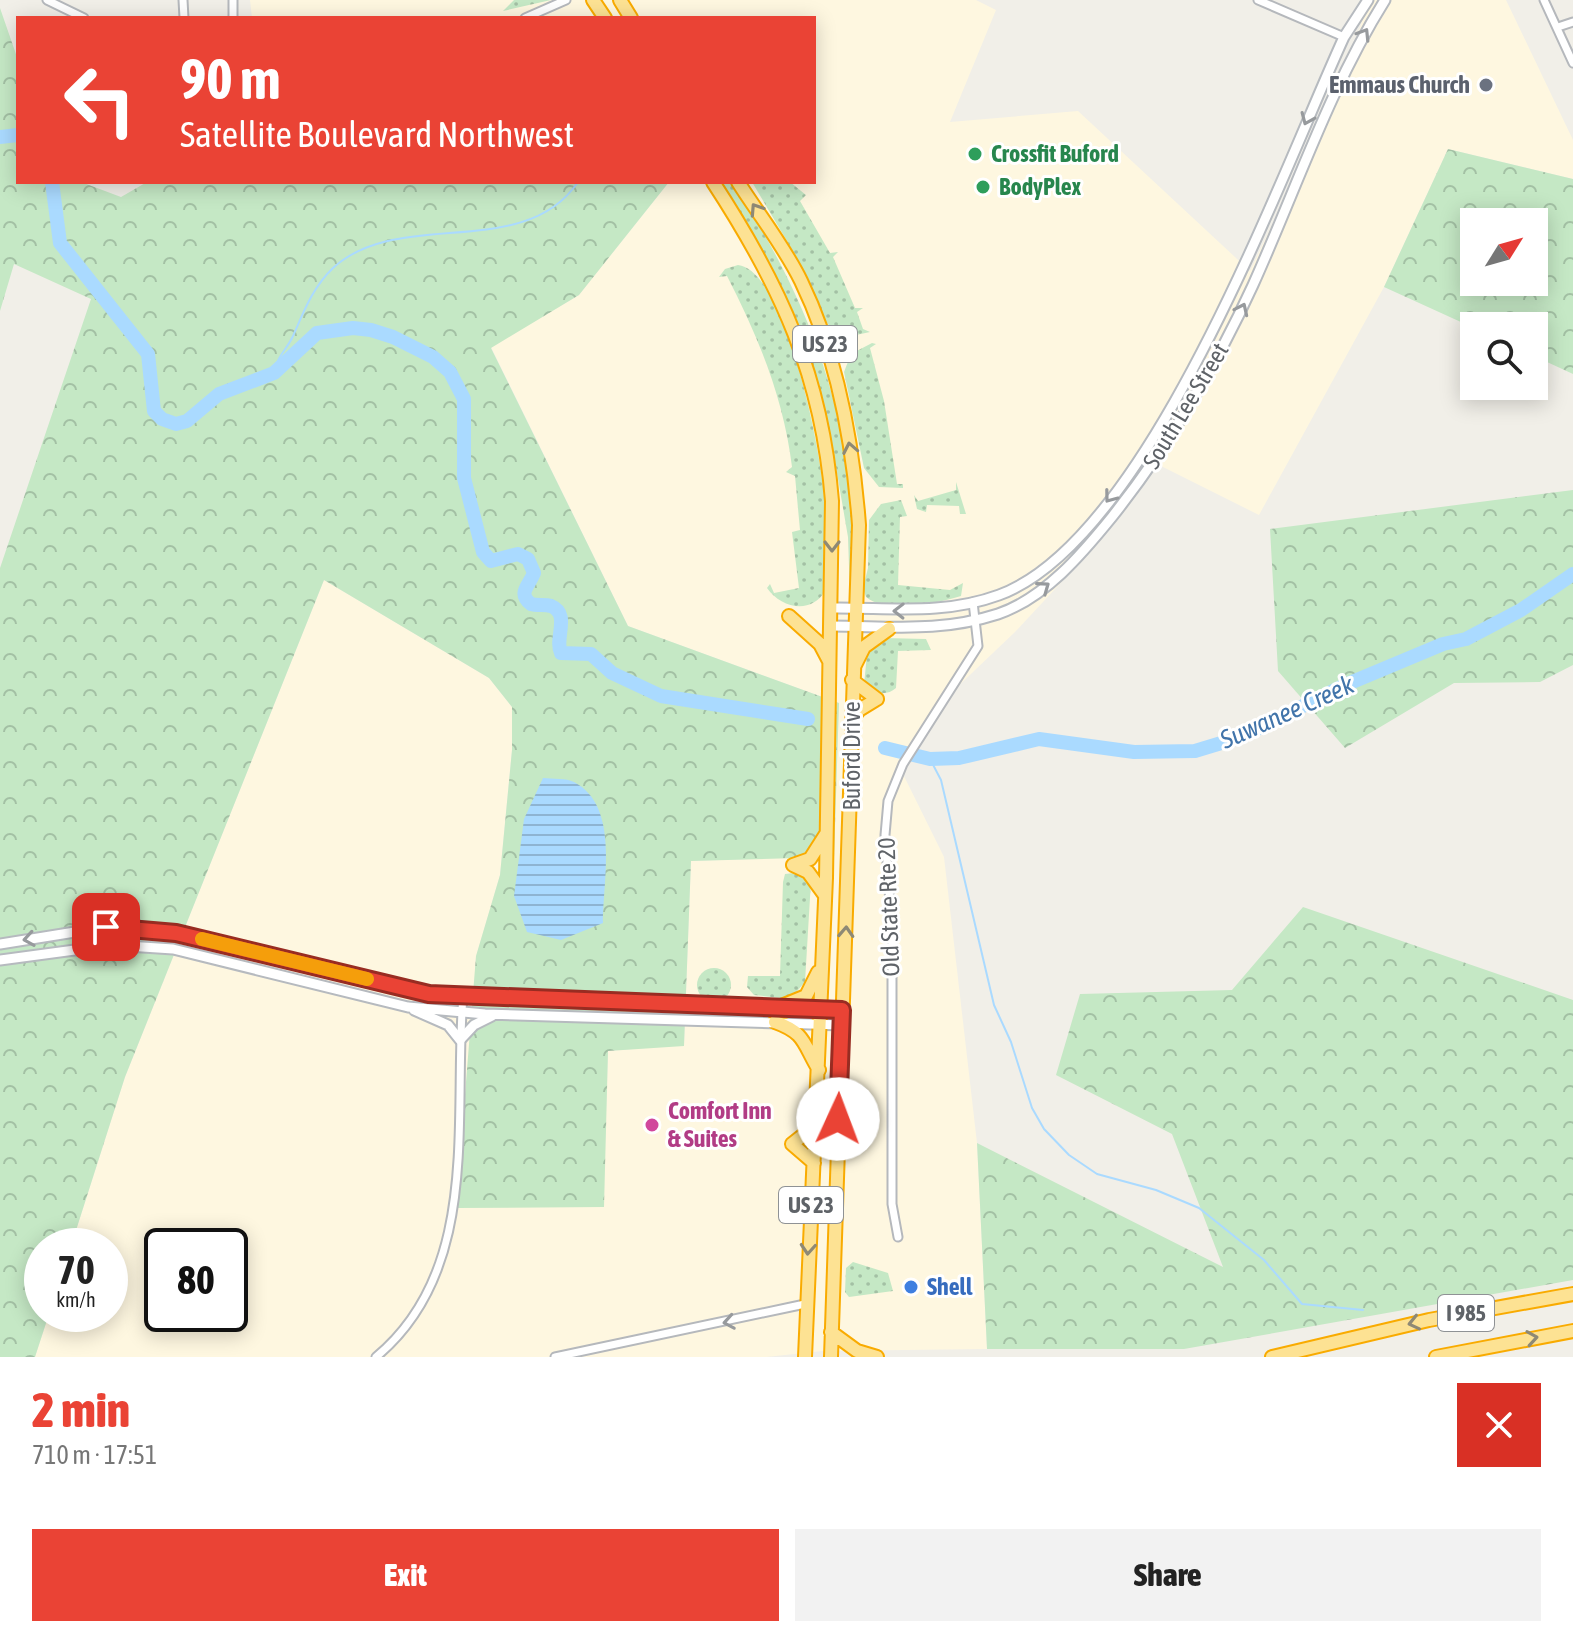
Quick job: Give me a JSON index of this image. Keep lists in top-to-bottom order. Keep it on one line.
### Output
{"streets":{"highway":["US 23","Buford Drive","I 985"],"main road":["South Lee Street"],"street":["Old State Rte 20"]},"crossings":[["South Lee Street","Buford Drive"],["South Lee Street","Old State Rte 20"]],"water":["Suwanee Creek"],"places":["Emmaus Church","Crossfit Buford","BodyPlex","Comfort Inn & Suites","Shell"],"north":"top right","page":{"turn":["90 m","Satellite Boulevard Northwest"],"speed":"70 km/h","limit":"80","heading":["2 min","710 m · 17:51"],"buttons":["Exit","Share"]}}
